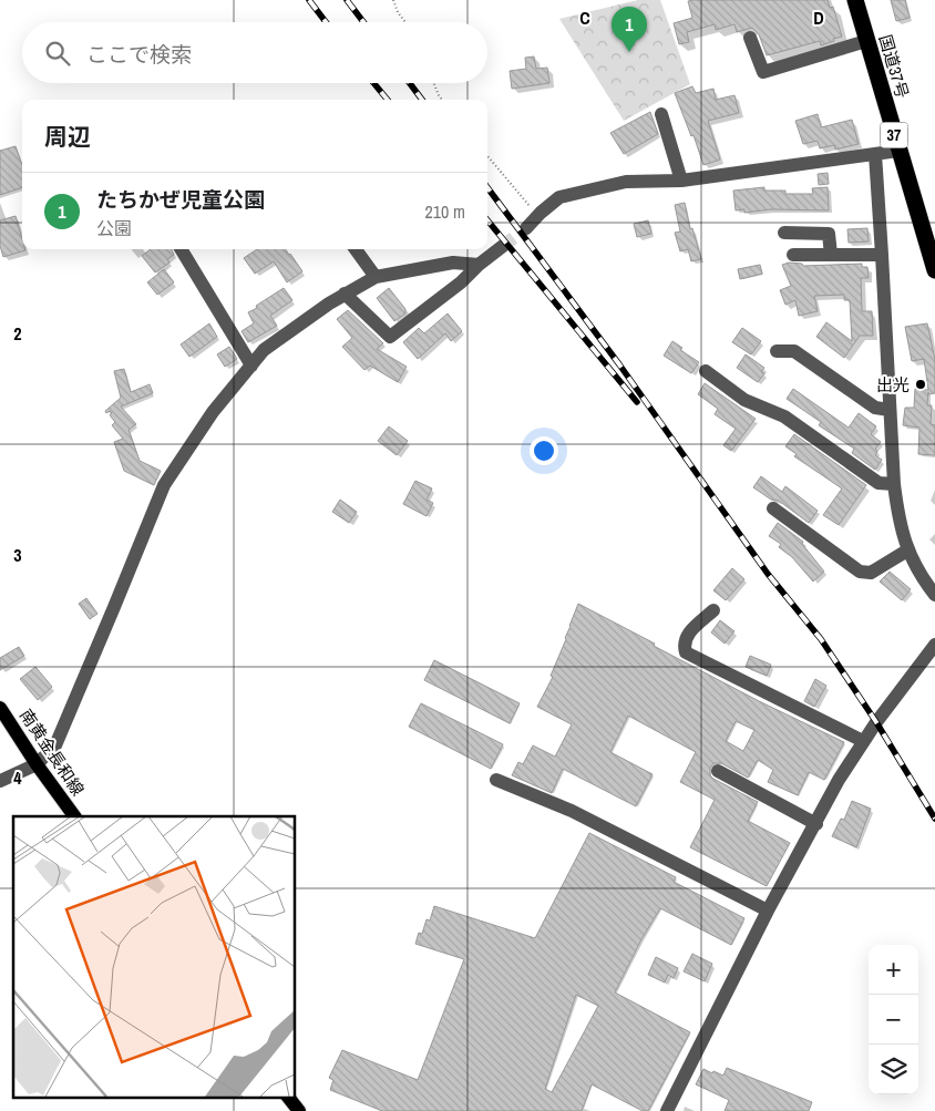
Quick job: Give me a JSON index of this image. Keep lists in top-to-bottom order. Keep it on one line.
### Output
{"streets":{"highway":["国道37号","37"],"main road":["南黄金長和線"]},"places":["出光"],"page":{"pins":"1","search":"ここで検索","heading":"周辺","list":[{"mark":"1","name":"たちかぜ児童公園","note":"公園","value":"210 m"}],"map_buttons":["+","−"]},"grid":{"columns":["C","D"],"rows":["2","3","4"]}}
